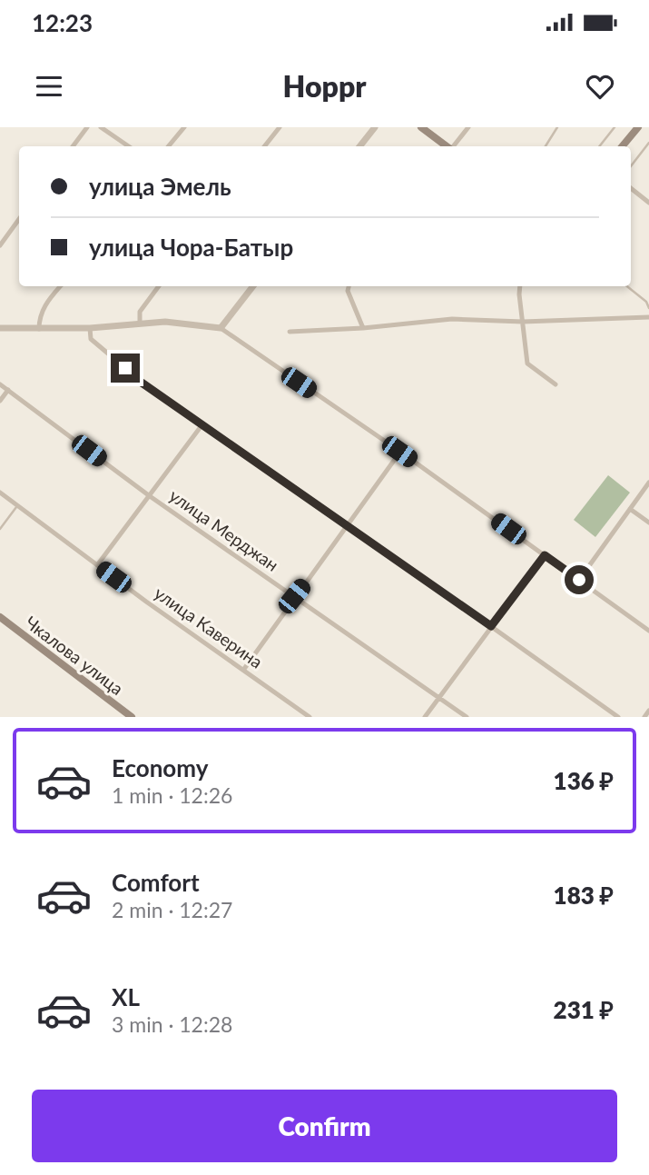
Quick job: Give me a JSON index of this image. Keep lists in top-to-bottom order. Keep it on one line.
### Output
{"streets":{"main road":["Чкалова улица"],"street":["улица Мерджан","улица Каверина"]},"page":{"status":"12:23","header":"Hoppr","banner":["улица Эмель","улица Чора-Батыр"],"list":[{"name":"Economy","note":"1 min · 12:26","value":"136 ₽"},{"name":"Comfort","note":"2 min · 12:27","value":"183 ₽"},{"name":"XL","note":"3 min · 12:28","value":"231 ₽"}],"buttons":"Confirm"}}
